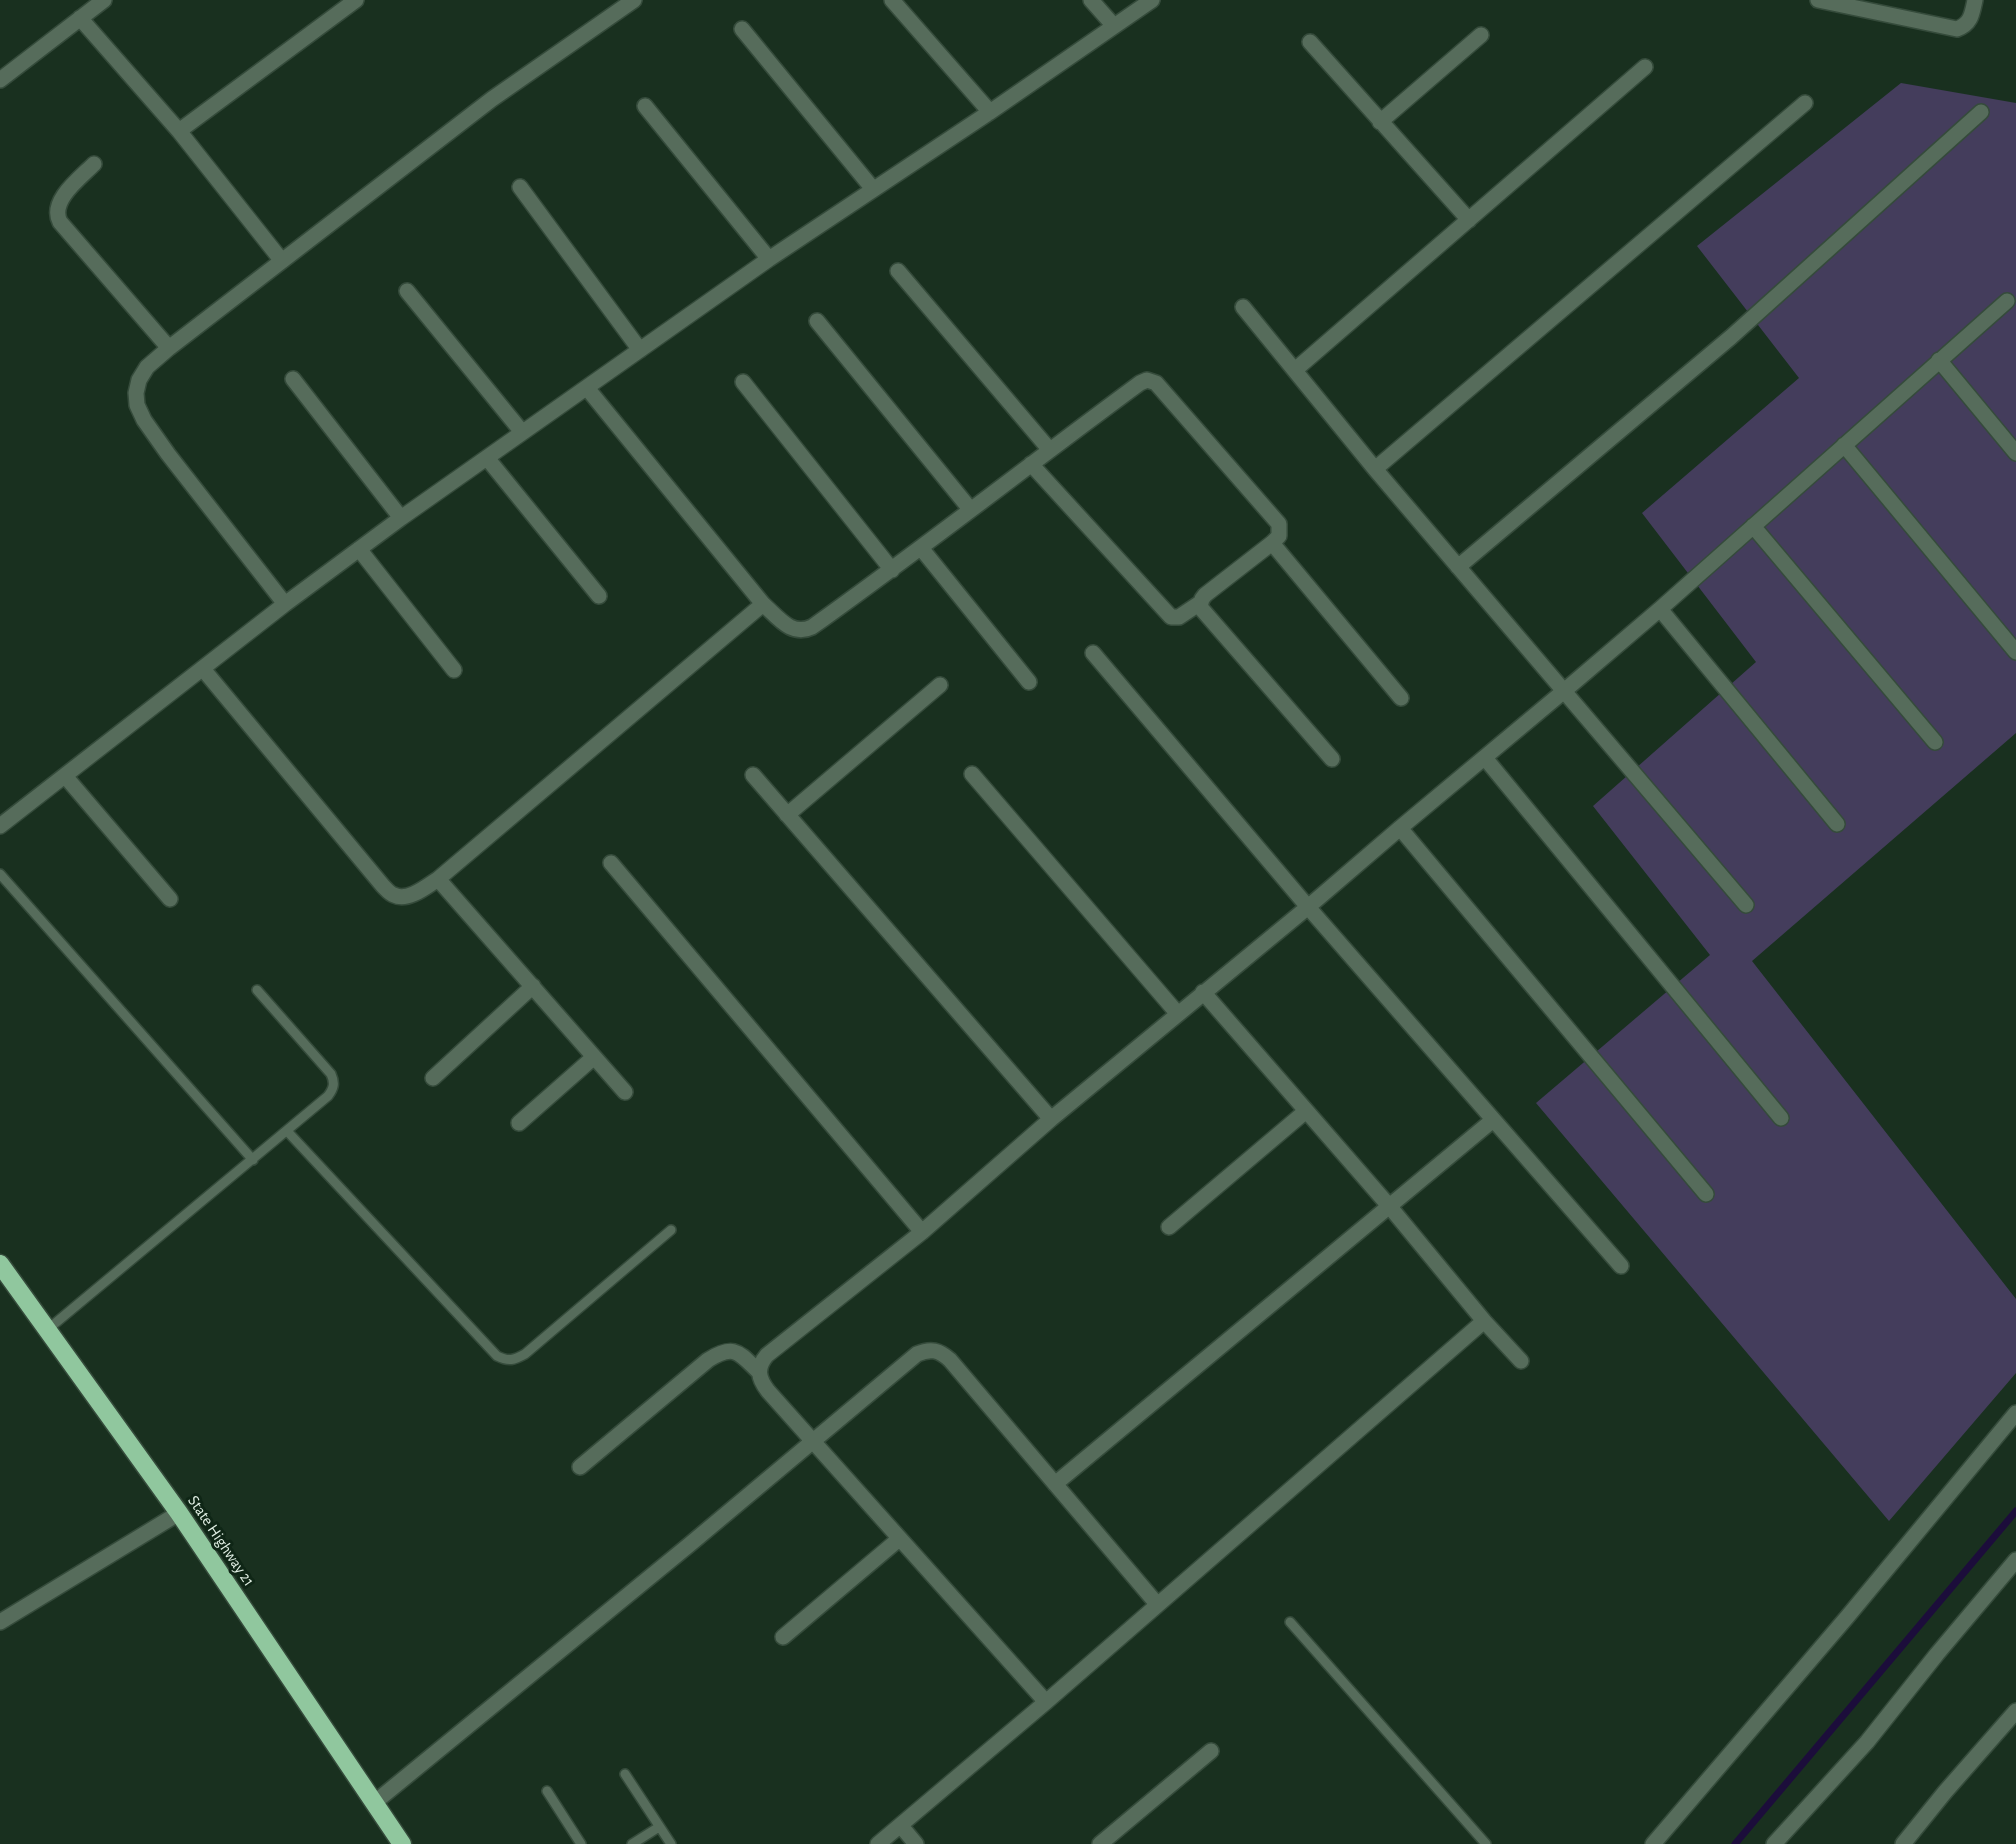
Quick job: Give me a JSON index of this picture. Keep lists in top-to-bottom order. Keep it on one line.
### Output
{"streets":{"highway":["State Highway 21"]}}
